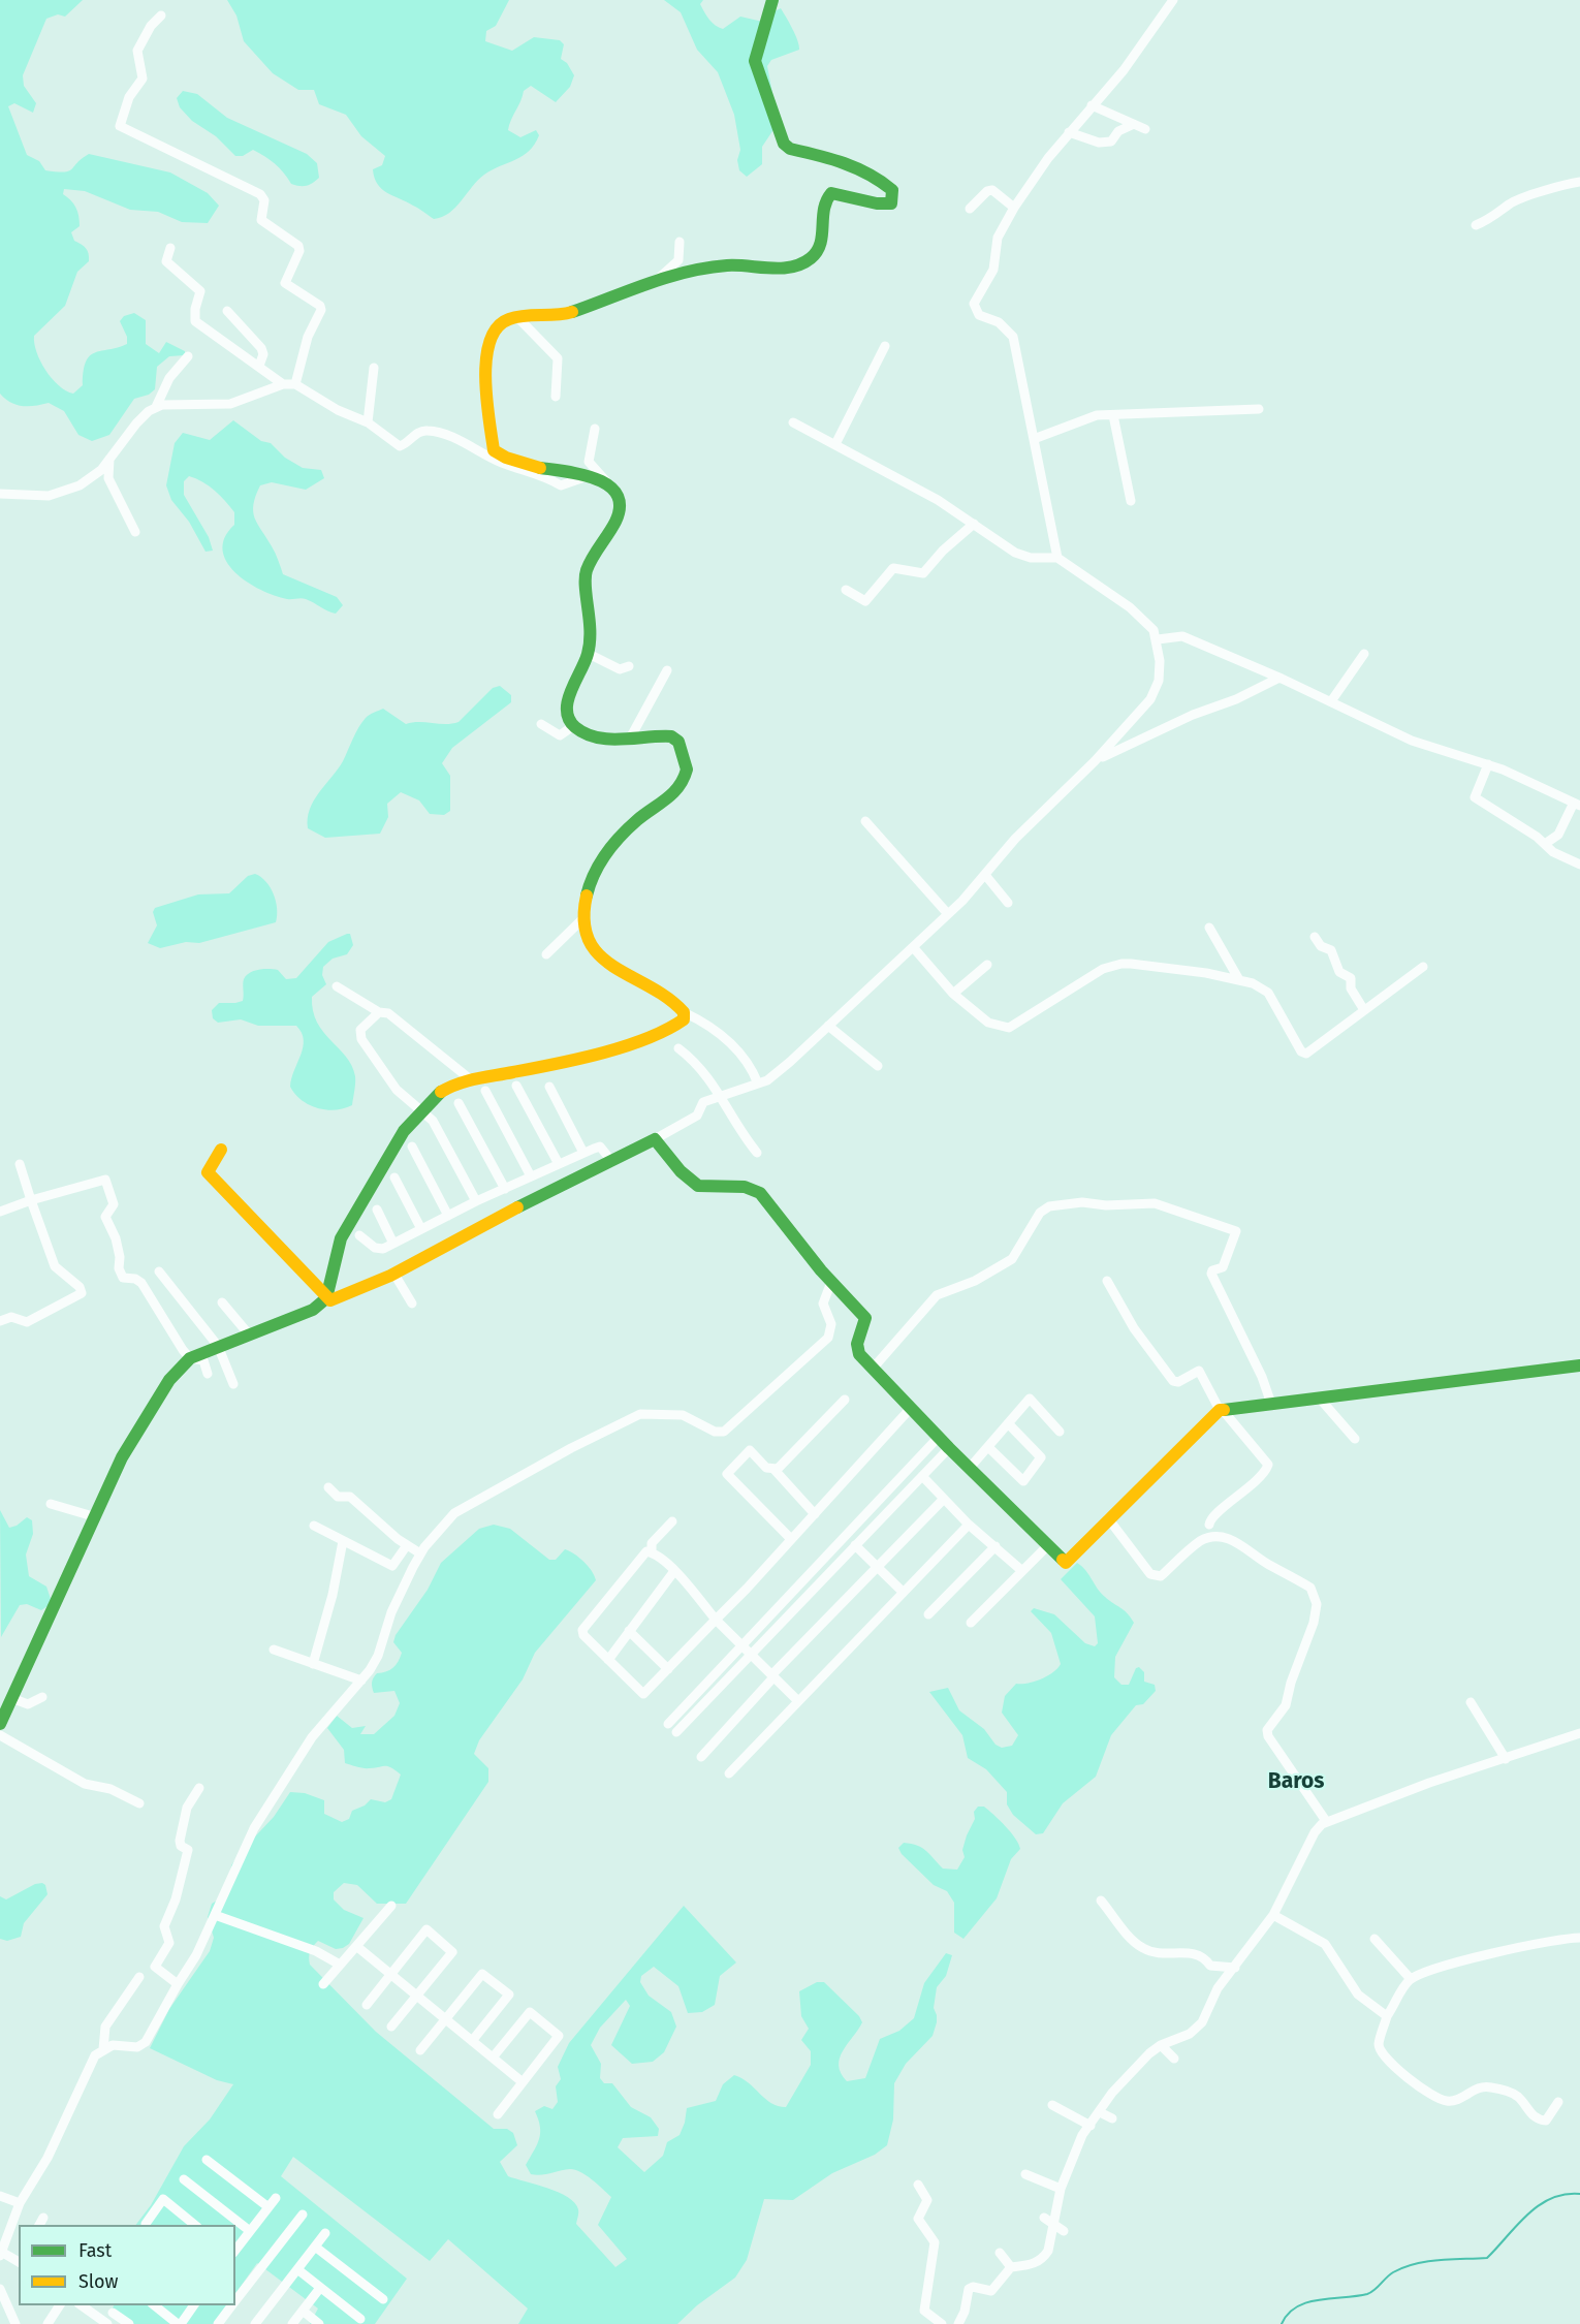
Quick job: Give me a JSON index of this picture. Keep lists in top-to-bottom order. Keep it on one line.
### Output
{"districts":["Baros"],"legend":["Fast","Slow"]}
